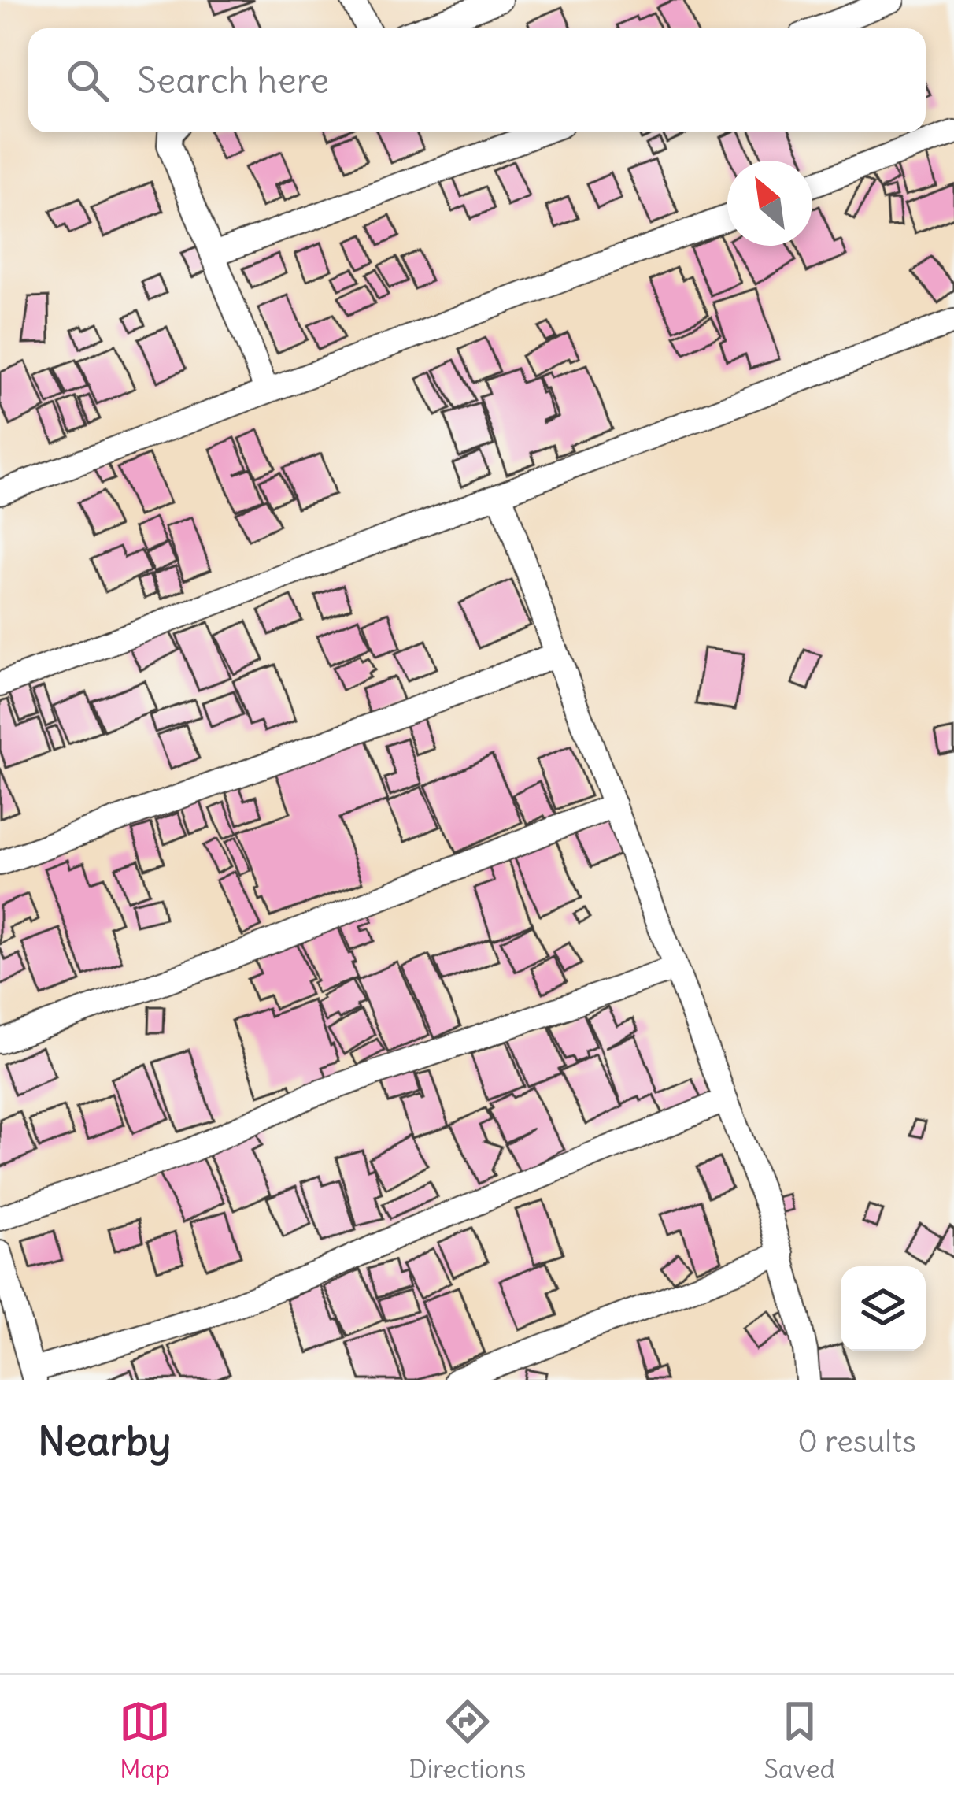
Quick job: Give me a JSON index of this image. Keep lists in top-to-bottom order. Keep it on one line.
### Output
{"north":"top left","page":{"search":"Search here","heading":["Nearby","0 results"],"nav":["Map","Directions","Saved"]}}
